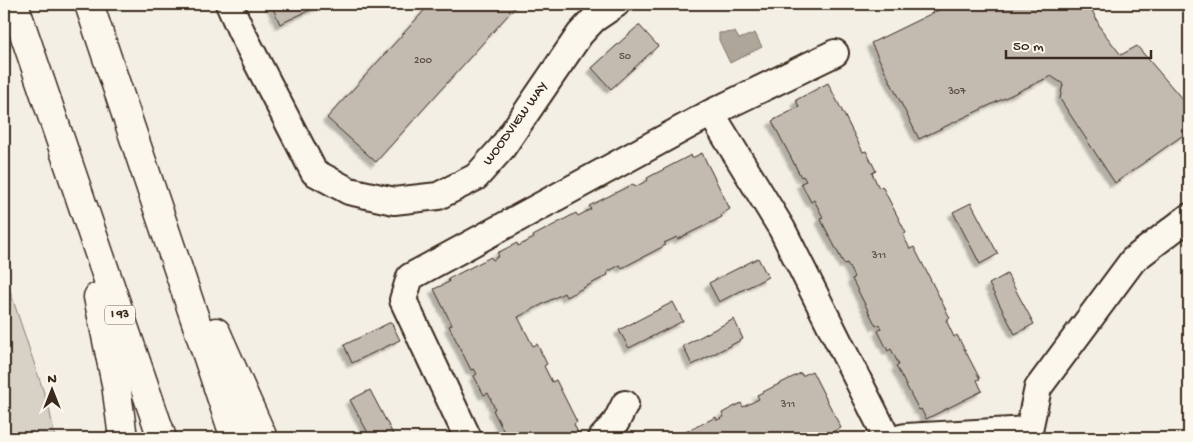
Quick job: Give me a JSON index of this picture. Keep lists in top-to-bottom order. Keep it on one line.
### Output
{"streets":{"highway":["I 93"],"lane":["WOODVIEW WAY"]},"house_numbers":["50","200","307","311","311"],"scale_bar":"50 m","north":"top"}
